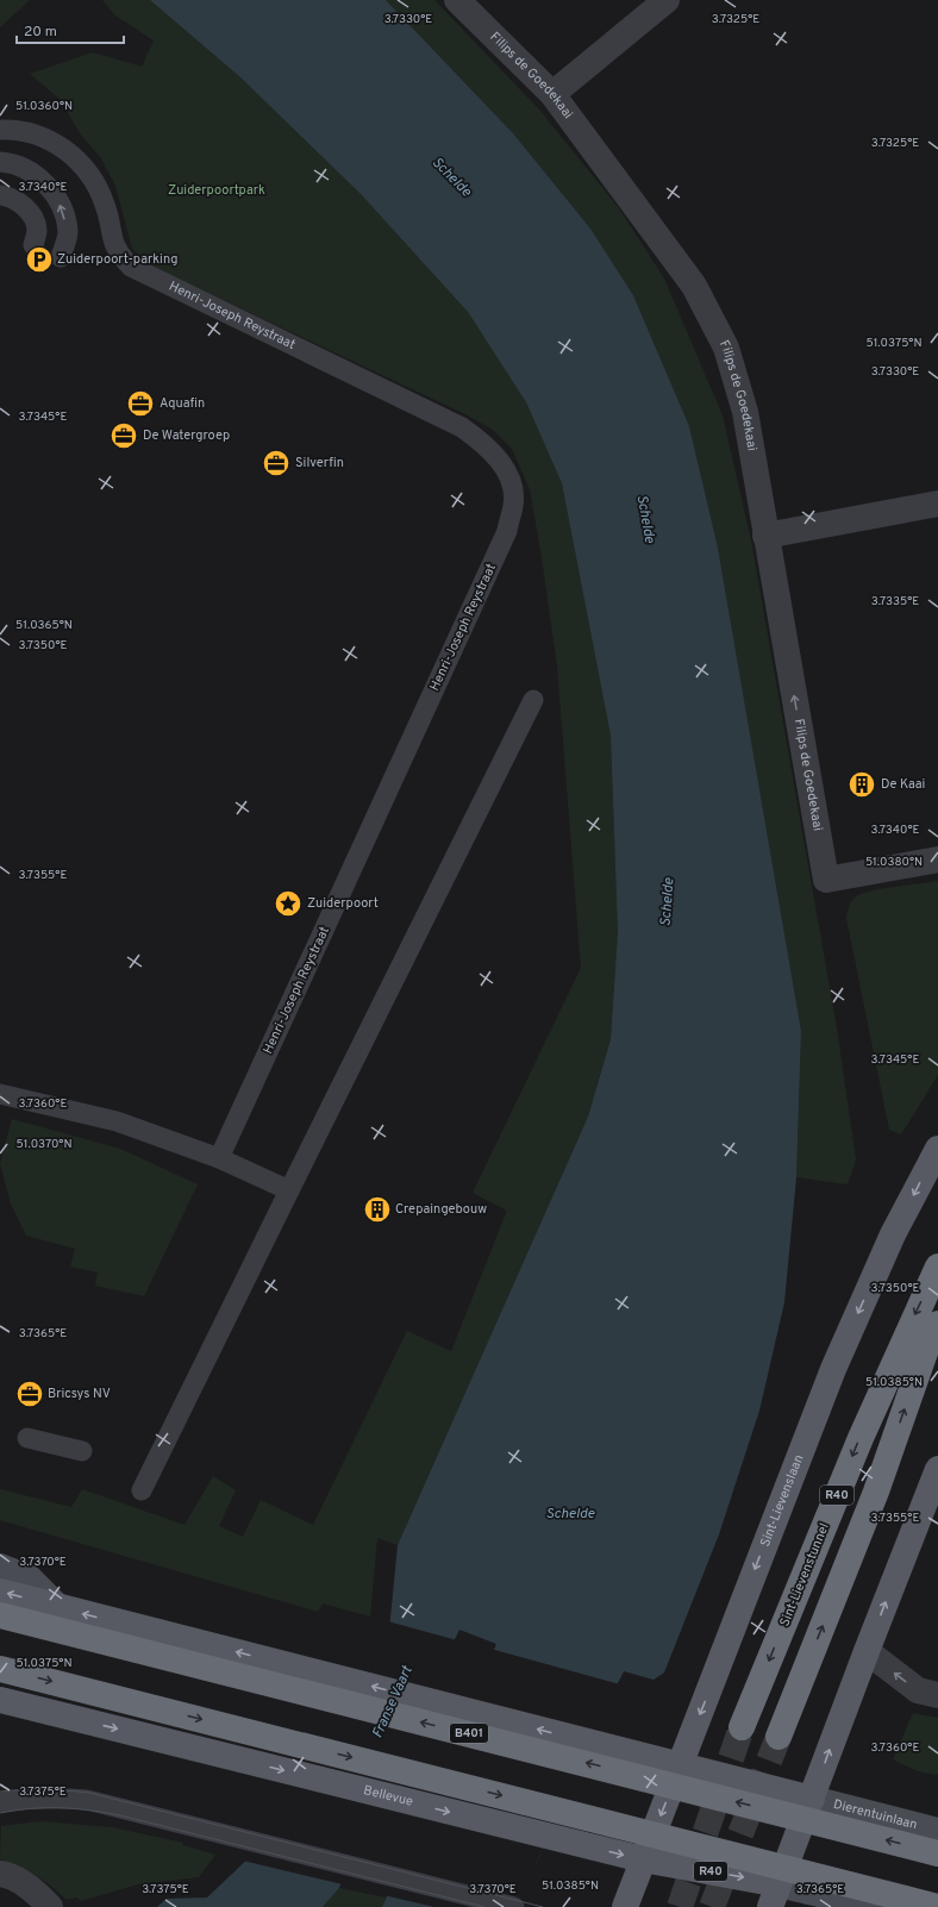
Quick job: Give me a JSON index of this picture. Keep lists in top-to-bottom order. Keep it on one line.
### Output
{"streets":{"highway":["R40","Sint-Lievenstunnel","B401"],"main road":["Sint-Lievenslaan","Bellevue"],"street":["Filips de Goedekaai","Dierentuinlaan"],"lane":["Henri-Joseph Reystraat"]},"crossings":[["Sint-Lievenslaan","Bellevue"]],"water":["Schelde","Franse Vaart"],"parks":["Zuiderpoortpark"],"places":{"parking":["Zuiderpoort-parking"],"office":["Aquafin","De Watergroep","Silverfin","Bricsys NV"],"building":["De Kaai","Crepaingebouw"],"place":["Zuiderpoort"]},"scale_bar":"20 m","coordinates":["3.7330°E","3.7325°E","51.0360°N","3.7340°E","51.0375°N","3.7345°E","3.7335°E","51.0365°N","3.7350°E","51.0380°N","3.7355°E","3.7360°E","51.0370°N","3.7365°E","51.0385°N","3.7370°E","3.7375°E"]}
